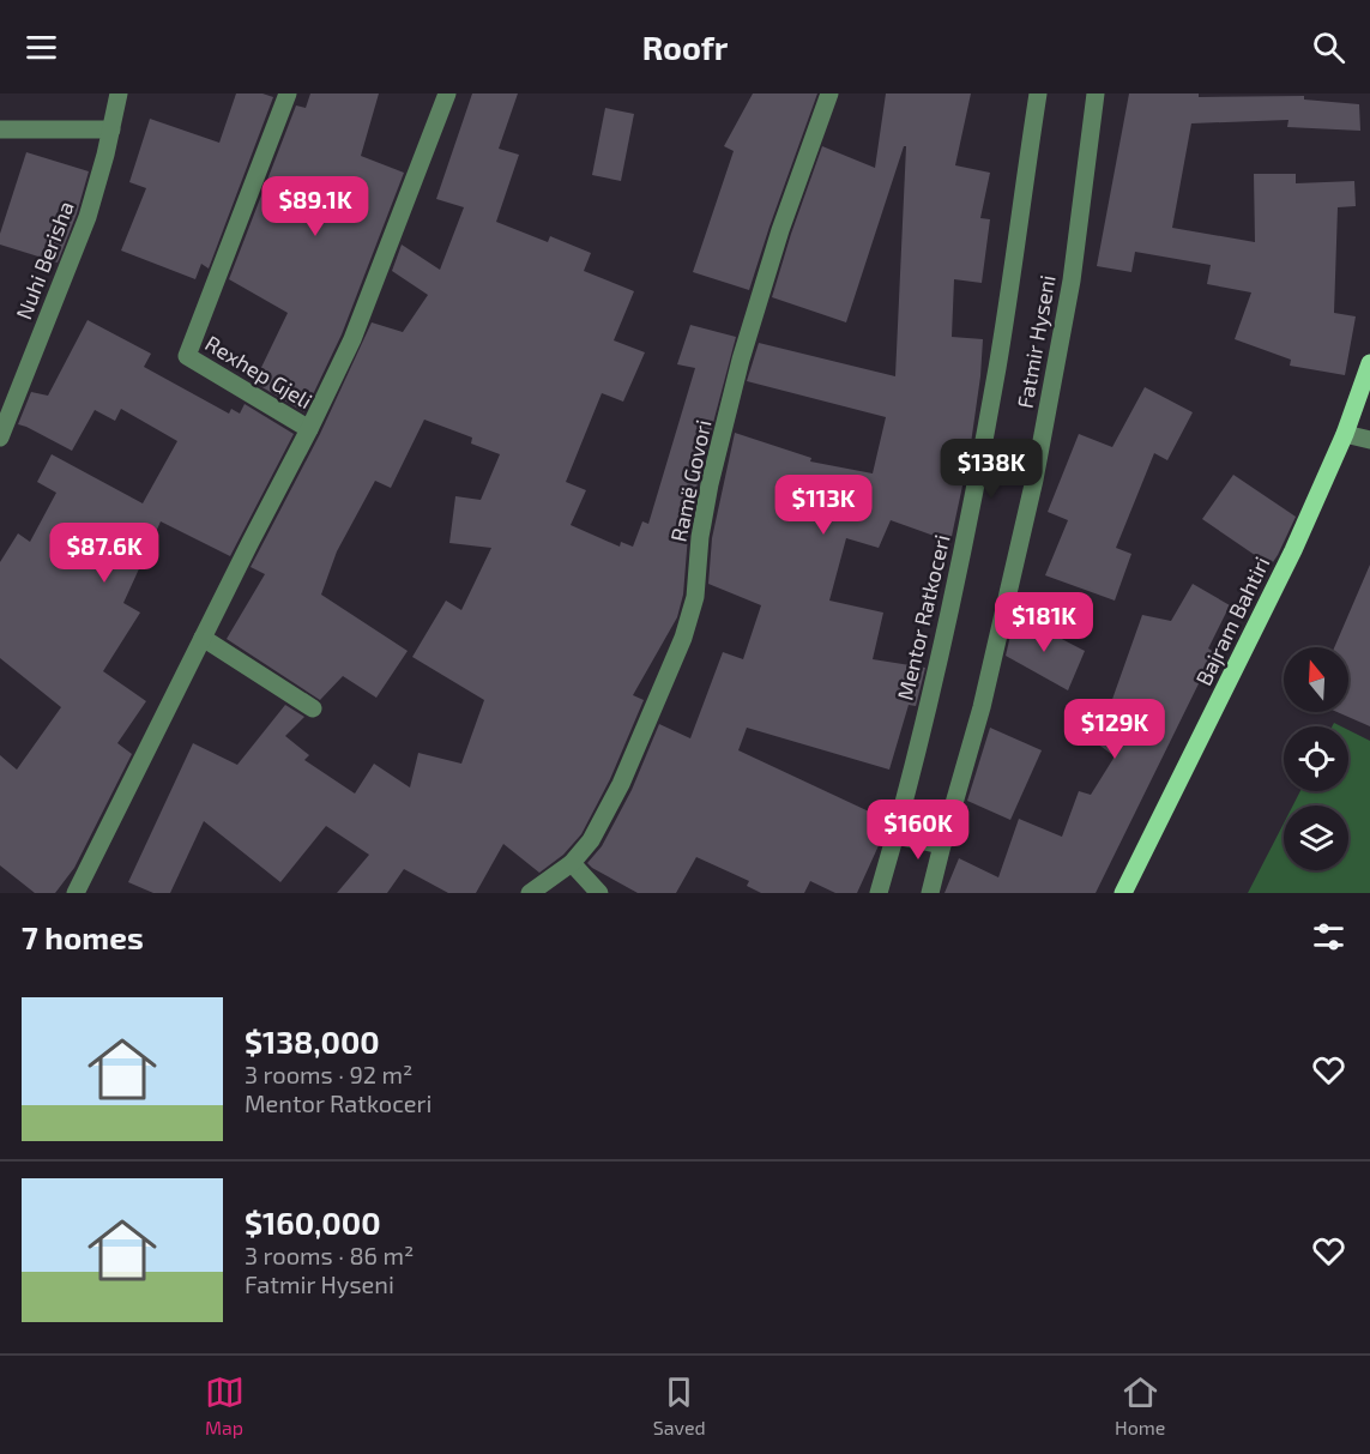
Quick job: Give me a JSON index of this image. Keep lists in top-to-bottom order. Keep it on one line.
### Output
{"streets":{"main road":["Bajram Bahtiri"],"street":["Nuhi Berisha","Fatmir Hyseni","Rexhep Gjeli","Ramë Govori","Mentor Ratkoceri"]},"north":"top","page":{"header":"Roofr","price":["$89.1K","$138K","$113K","$87.6K","$181K","$129K","$160K"],"heading":"7 homes","list":[{"name":"$138,000","note":"3 rooms · 92 m² · Mentor Ratkoceri"},{"name":"$160,000","note":"3 rooms · 86 m² · Fatmir Hyseni"}],"tabs":["Map","Saved","Home"]}}
